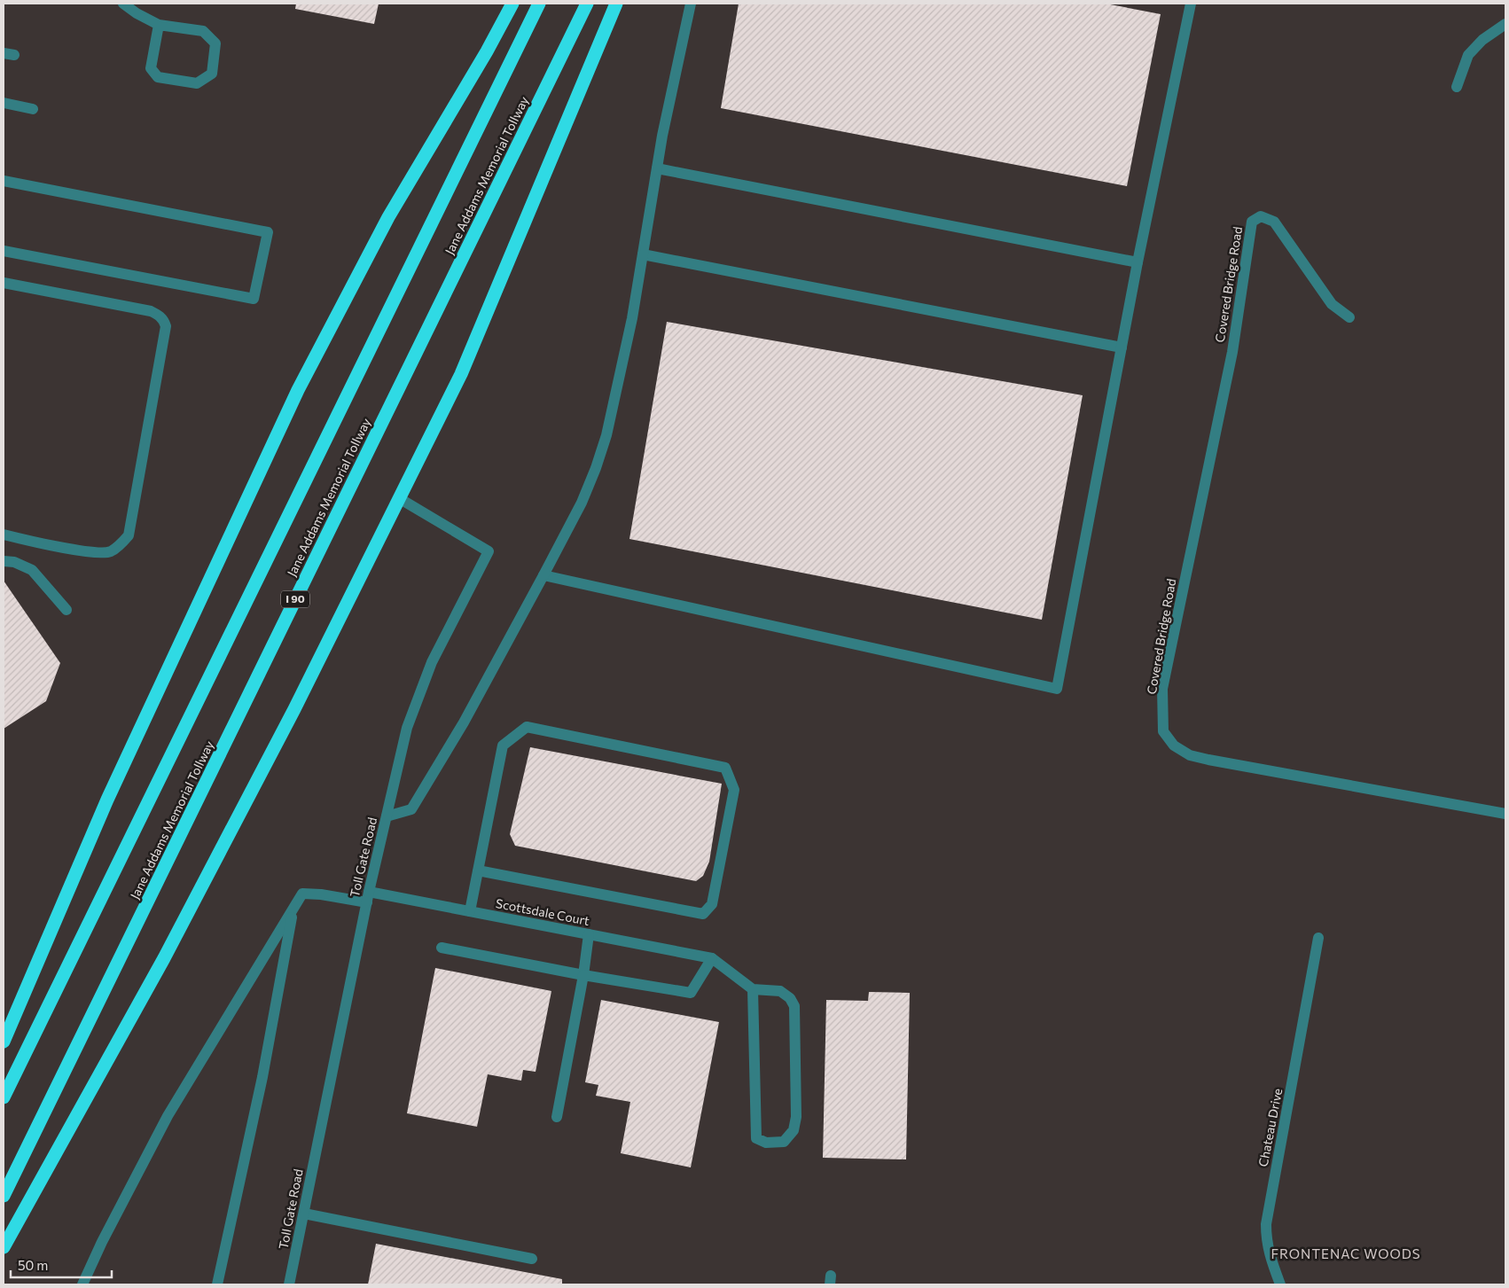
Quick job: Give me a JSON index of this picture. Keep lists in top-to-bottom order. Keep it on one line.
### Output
{"streets":{"highway":["Jane Addams Memorial Tollway","I 90"],"street":["Covered Bridge Road","Toll Gate Road","Scottsdale Court","Chateau Drive"]},"crossings":[["Toll Gate Road","Scottsdale Court"]],"districts":["FRONTENAC WOODS"],"scale_bar":"50 m"}
